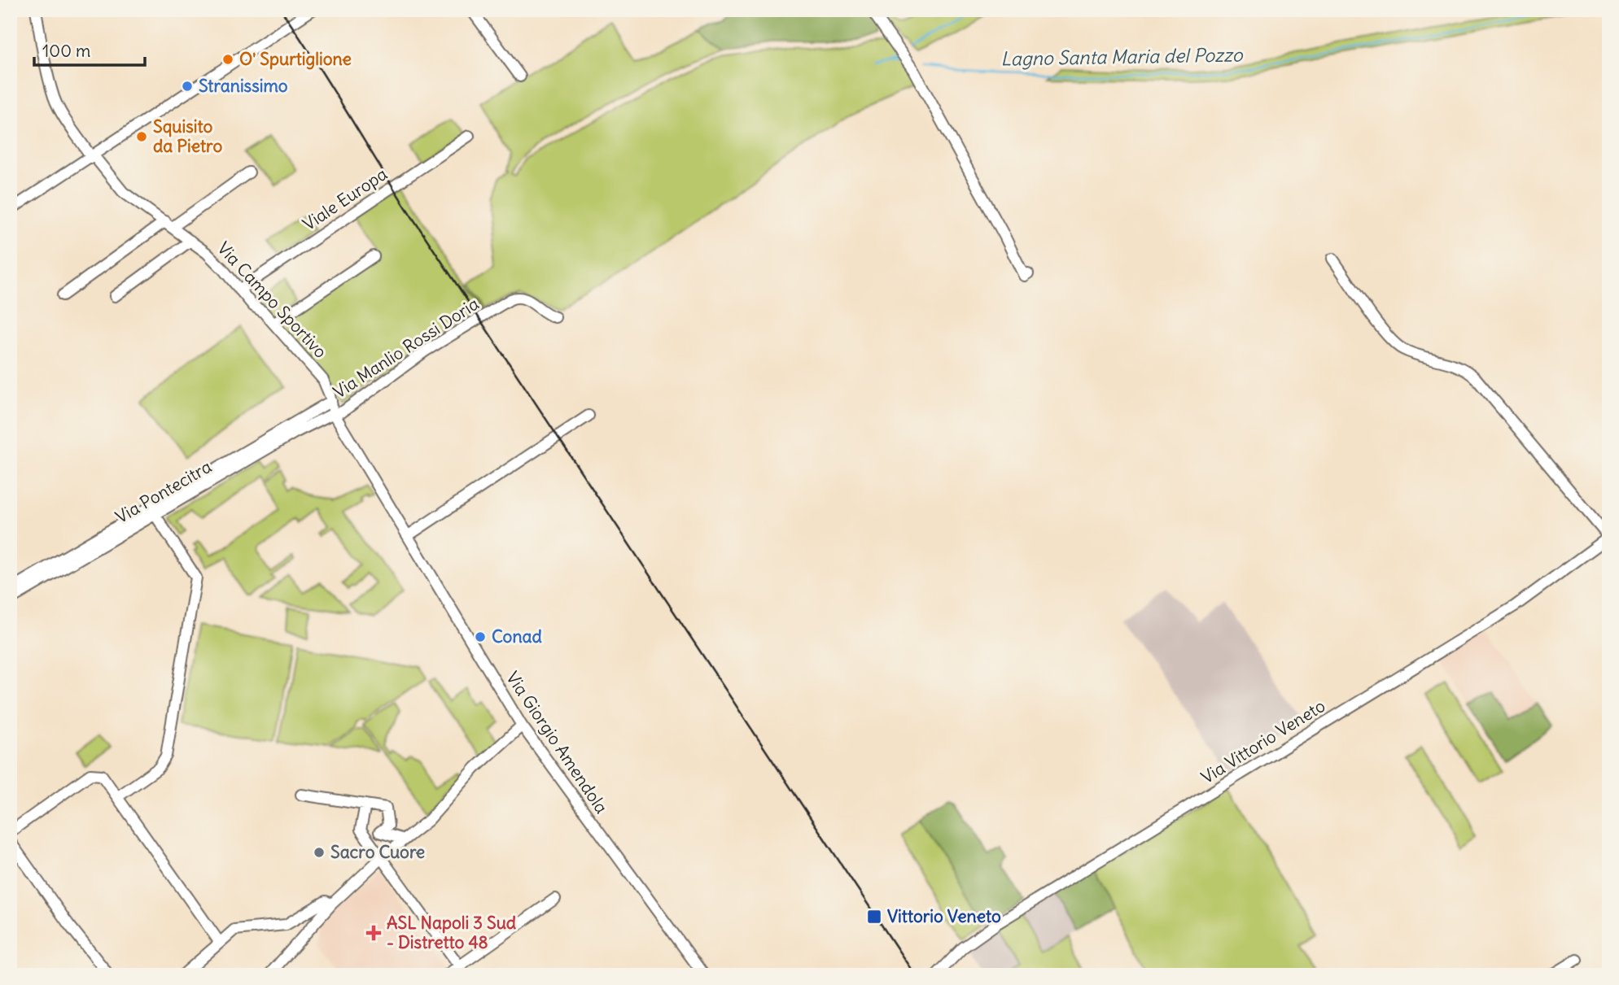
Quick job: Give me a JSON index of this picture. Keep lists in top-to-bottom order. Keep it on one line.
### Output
{"streets":{"street":["Viale Europa","Via Campo Sportivo","Via Manlio Rossi Doria","Via Pontecitra","Via Vittorio Veneto","Via Giorgio Amendola"]},"crossings":[["Viale Europa","Via Campo Sportivo"],["Via Campo Sportivo","Via Manlio Rossi Doria"],["Via Campo Sportivo","Via Pontecitra"],["Via Campo Sportivo","Via Giorgio Amendola"],["Via Manlio Rossi Doria","Via Pontecitra"],["Via Manlio Rossi Doria","Via Giorgio Amendola"],["Via Pontecitra","Via Giorgio Amendola"]],"water":["Lagno Santa Maria del Pozzo"],"places":{"other":["O' Spurtiglione","Stranissimo","Squisito da Pietro","Conad","Sacro Cuore"],"transit":["Vittorio Veneto"],"health":["ASL Napoli 3 Sud - Distretto 48"]},"scale_bar":"100 m"}
